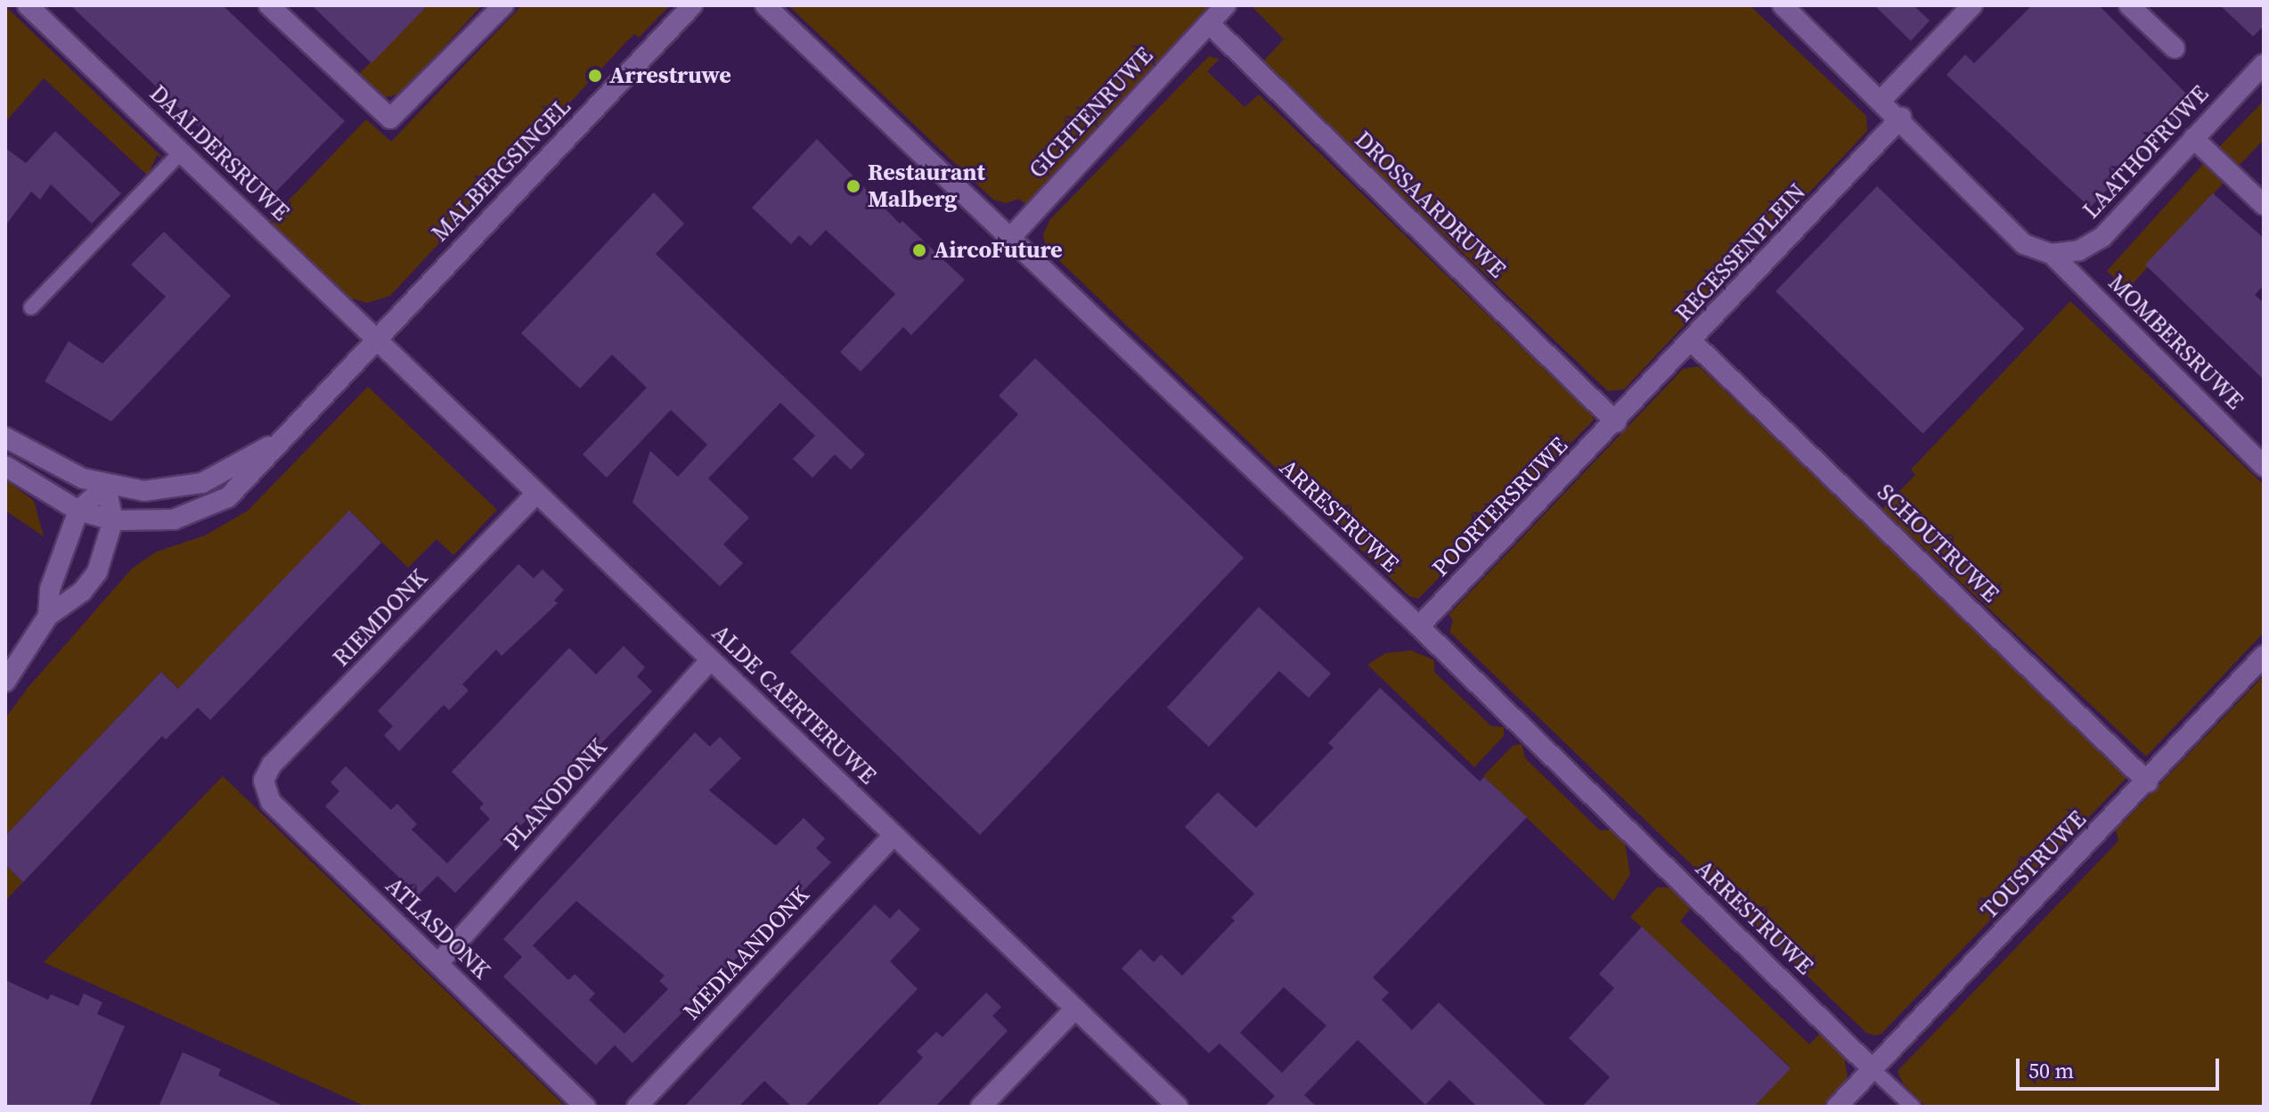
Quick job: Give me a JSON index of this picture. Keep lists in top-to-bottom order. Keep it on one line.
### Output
{"streets":{"street":["GICHTENRUWE","LAATHOFRUWE","DAALDERSRUWE","MALBERGSINGEL","DROSSAARDRUWE","RECESSENPLEIN","MOMBERSRUWE","POORTERSRUWE","ARRESTRUWE","SCHOUTRUWE","RIEMDONK","ALDE CAERTERUWE","PLANODONK","TOUSTRUWE","ATLASDONK","MEDIAANDONK"]},"crossings":[["GICHTENRUWE","DROSSAARDRUWE"],["GICHTENRUWE","ARRESTRUWE"],["LAATHOFRUWE","MOMBERSRUWE"],["DAALDERSRUWE","MALBERGSINGEL"],["DAALDERSRUWE","ALDE CAERTERUWE"],["MALBERGSINGEL","ALDE CAERTERUWE"],["DROSSAARDRUWE","RECESSENPLEIN"],["DROSSAARDRUWE","POORTERSRUWE"],["RECESSENPLEIN","POORTERSRUWE"],["RECESSENPLEIN","SCHOUTRUWE"],["POORTERSRUWE","ARRESTRUWE"],["ARRESTRUWE","TOUSTRUWE"],["SCHOUTRUWE","TOUSTRUWE"],["RIEMDONK","ALDE CAERTERUWE"],["RIEMDONK","ATLASDONK"],["ALDE CAERTERUWE","PLANODONK"],["ALDE CAERTERUWE","MEDIAANDONK"],["PLANODONK","ATLASDONK"]],"places":["Arrestruwe","Restaurant Malberg","AircoFuture"],"scale_bar":"50 m"}
